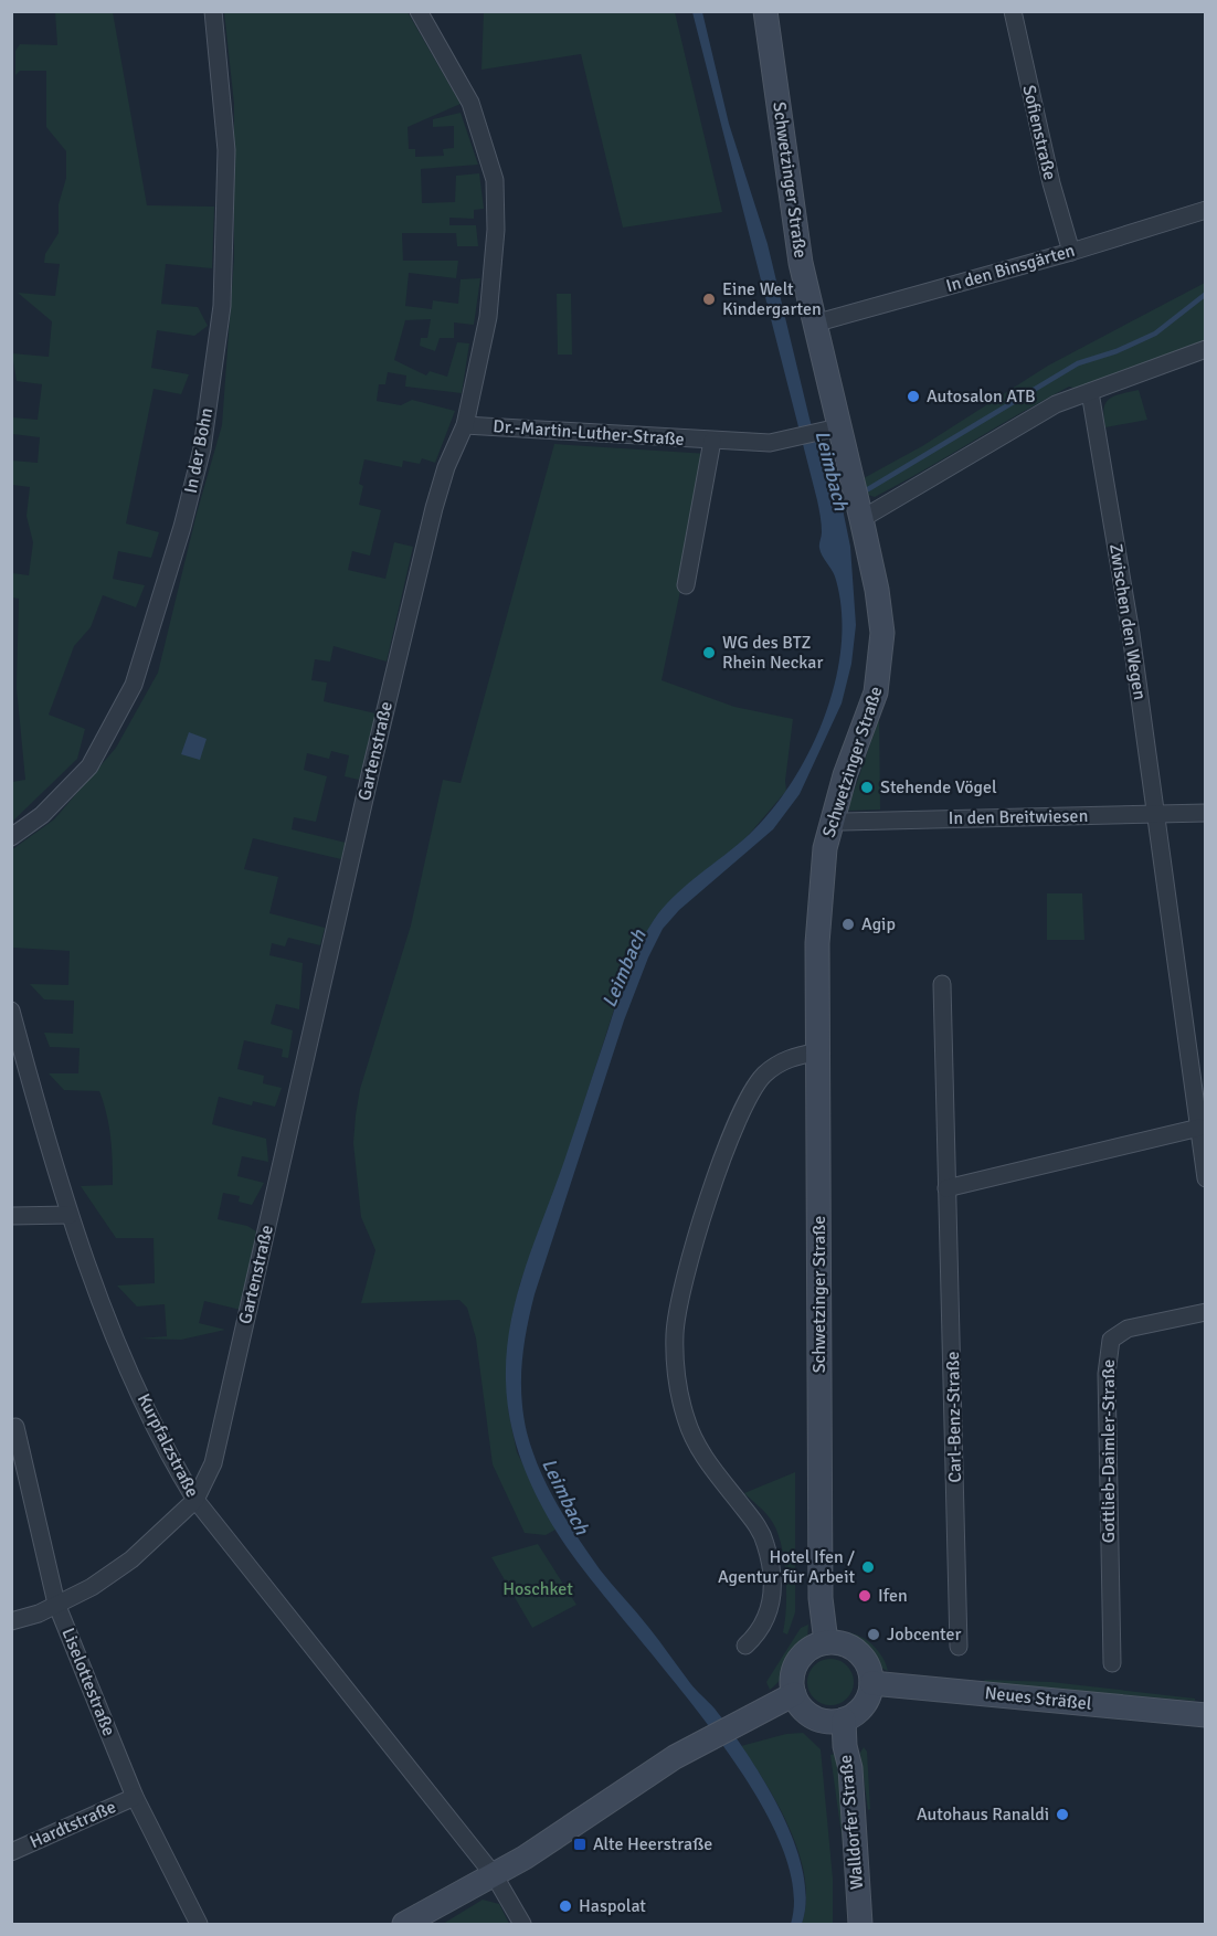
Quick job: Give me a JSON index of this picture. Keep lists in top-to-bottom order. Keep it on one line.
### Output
{"streets":{"street":["Sofienstraße","Schwetzinger Straße","In den Binsgärten","Dr.-Martin-Luther-Straße","In der Bohn","Zwischen den Wegen","Gartenstraße","In den Breitwiesen","Carl-Benz-Straße","Kurpfalzstraße","Gottlieb-Daimler-Straße","Liselottestraße","Neues Sträßel","Walldorfer Straße","Hardtstraße"]},"crossings":[["Sofienstraße","In den Binsgärten"],["Schwetzinger Straße","In den Binsgärten"],["Schwetzinger Straße","Dr.-Martin-Luther-Straße"],["Schwetzinger Straße","In den Breitwiesen"],["Schwetzinger Straße","Neues Sträßel"],["Schwetzinger Straße","Walldorfer Straße"],["Dr.-Martin-Luther-Straße","Gartenstraße"],["Zwischen den Wegen","In den Breitwiesen"],["Gartenstraße","Kurpfalzstraße"],["Liselottestraße","Hardtstraße"],["Neues Sträßel","Walldorfer Straße"]],"water":["Leimbach"],"parks":["Hoschket"],"places":{"other":["Eine Welt Kindergarten","Autosalon ATB","WG des BTZ Rhein Neckar","Stehende Vögel","Agip","Hotel Ifen / Agentur für Arbeit","Ifen","Jobcenter","Autohaus Ranaldi","Haspolat"],"transit":["Alte Heerstraße"]}}
